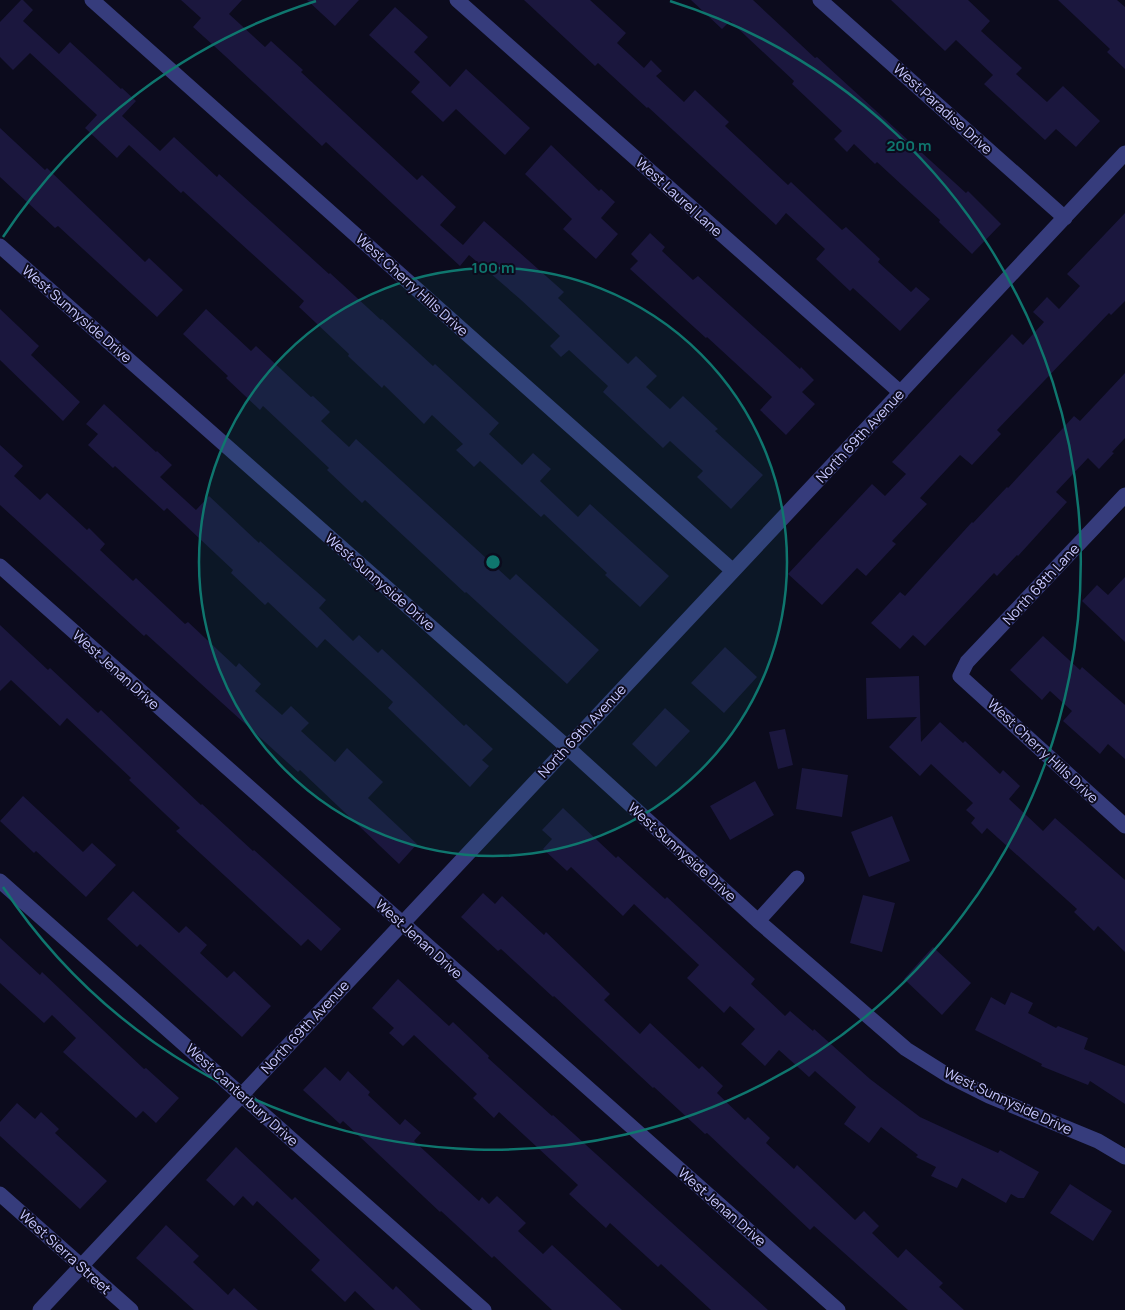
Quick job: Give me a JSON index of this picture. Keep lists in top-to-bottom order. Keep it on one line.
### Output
{"streets":{"street":["West Paradise Drive","West Laurel Lane","West Cherry Hills Drive","West Sunnyside Drive","North 69th Avenue","North 68th Lane","West Jenan Drive","West Canterbury Drive","West Sierra Street"]},"crossings":[["West Paradise Drive","North 69th Avenue"],["West Laurel Lane","North 69th Avenue"],["West Cherry Hills Drive","North 69th Avenue"],["West Cherry Hills Drive","North 68th Lane"],["West Sunnyside Drive","North 69th Avenue"],["North 69th Avenue","West Jenan Drive"],["North 69th Avenue","West Canterbury Drive"],["North 69th Avenue","West Sierra Street"]],"rings":["200 m","100 m"]}
